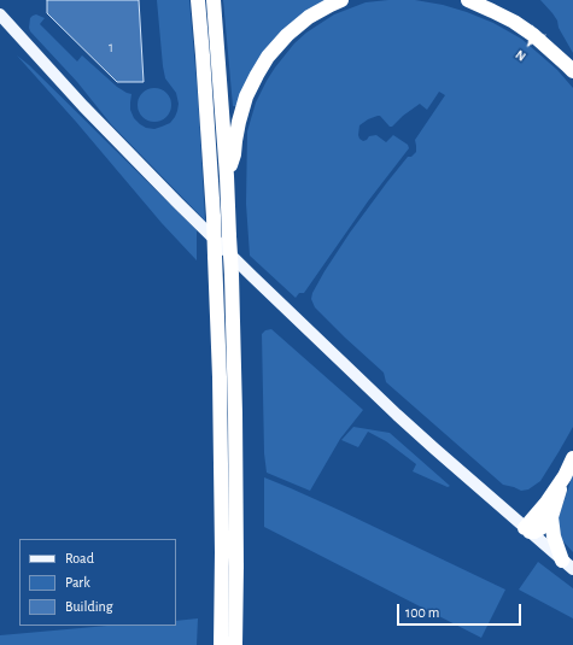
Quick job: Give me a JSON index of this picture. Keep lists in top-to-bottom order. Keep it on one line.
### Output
{"house_numbers":["1"],"legend":["Road","Park","Building"],"scale_bar":"100 m","north":"bottom left"}
